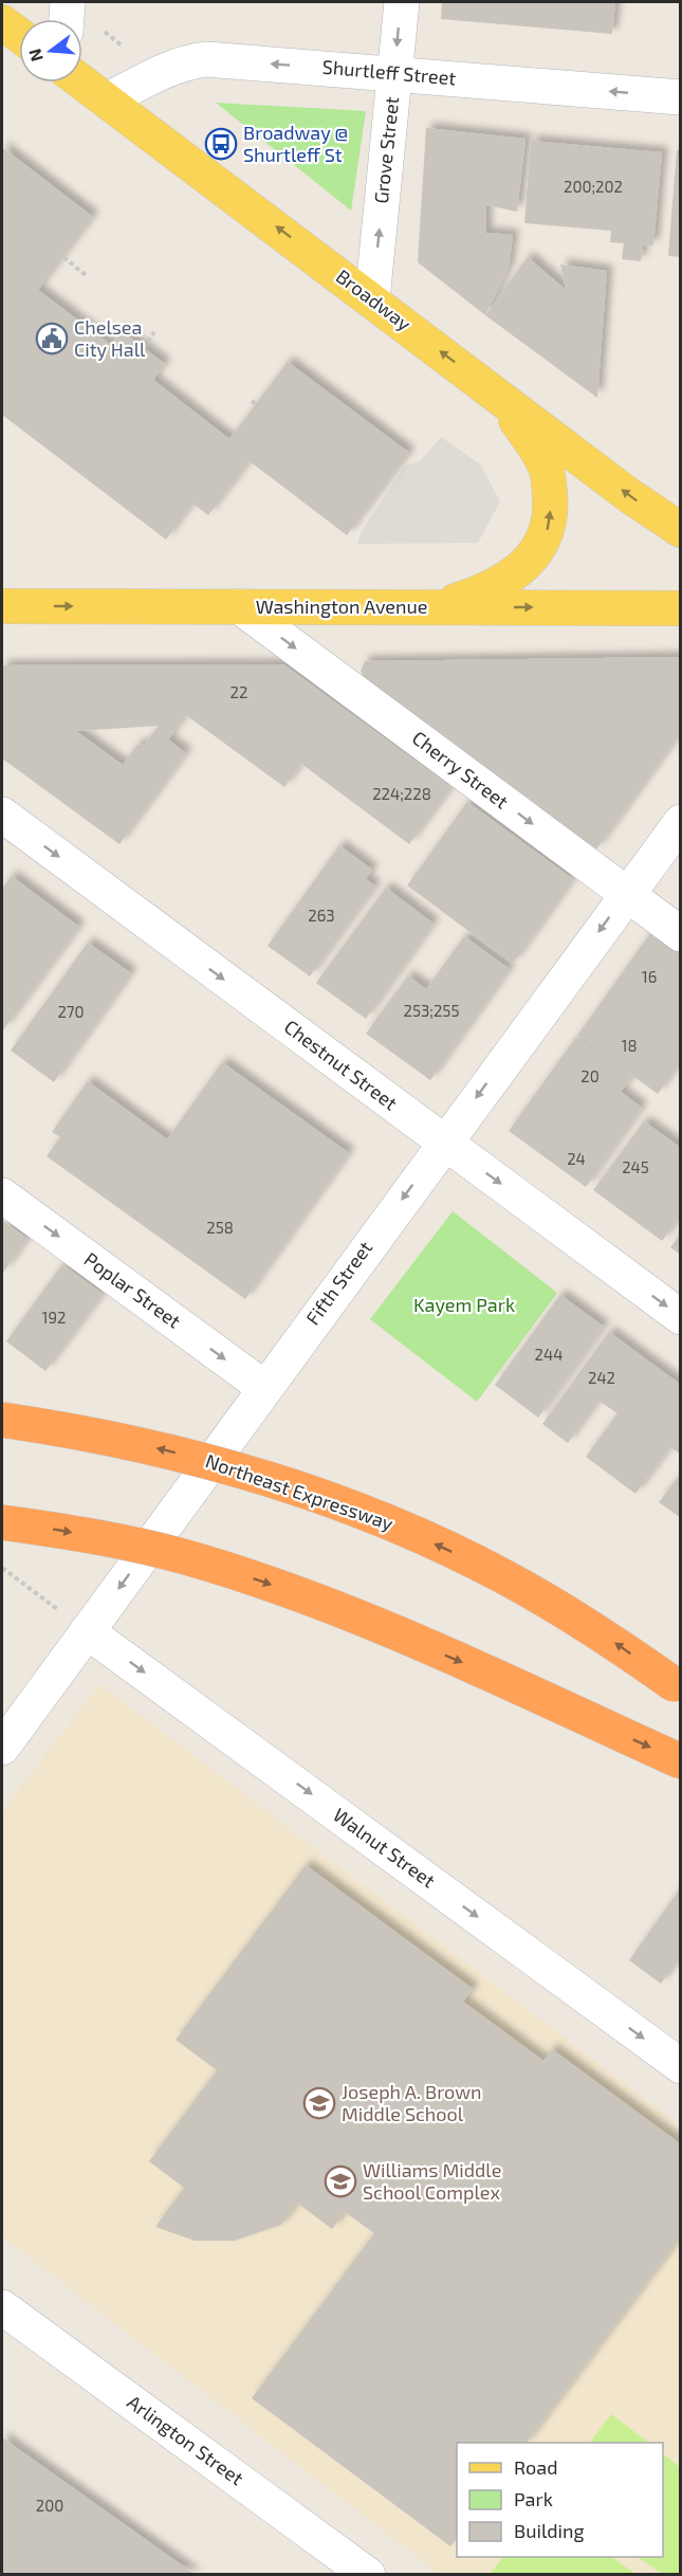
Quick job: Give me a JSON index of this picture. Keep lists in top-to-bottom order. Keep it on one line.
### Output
{"streets":{"highway":["Northeast Expressway"],"main road":["Broadway","Washington Avenue"],"street":["Shurtleff Street","Grove Street","Cherry Street","Chestnut Street","Fifth Street","Poplar Street","Walnut Street","Arlington Street"]},"crossings":[["Shurtleff Street","Grove Street"],["Shurtleff Street","Broadway"],["Grove Street","Broadway"],["Washington Avenue","Cherry Street"],["Cherry Street","Fifth Street"],["Chestnut Street","Fifth Street"],["Fifth Street","Poplar Street"],["Fifth Street","Walnut Street"]],"one_way":["Shurtleff Street","Broadway","Washington Avenue","Cherry Street","Chestnut Street","Fifth Street","Poplar Street","Walnut Street"],"parks":["Kayem Park"],"places":{"bus stop":["Broadway @ Shurtleff St"],"public building":["Chelsea City Hall"],"school or university":["Joseph A. Brown Middle School","Williams Middle School Complex"]},"house_numbers":["200;202","22","224;228","263","16","253;255","270","18","20","24","245","258","192","244","242","200"],"legend":["Road","Park","Building"],"north":"left"}
